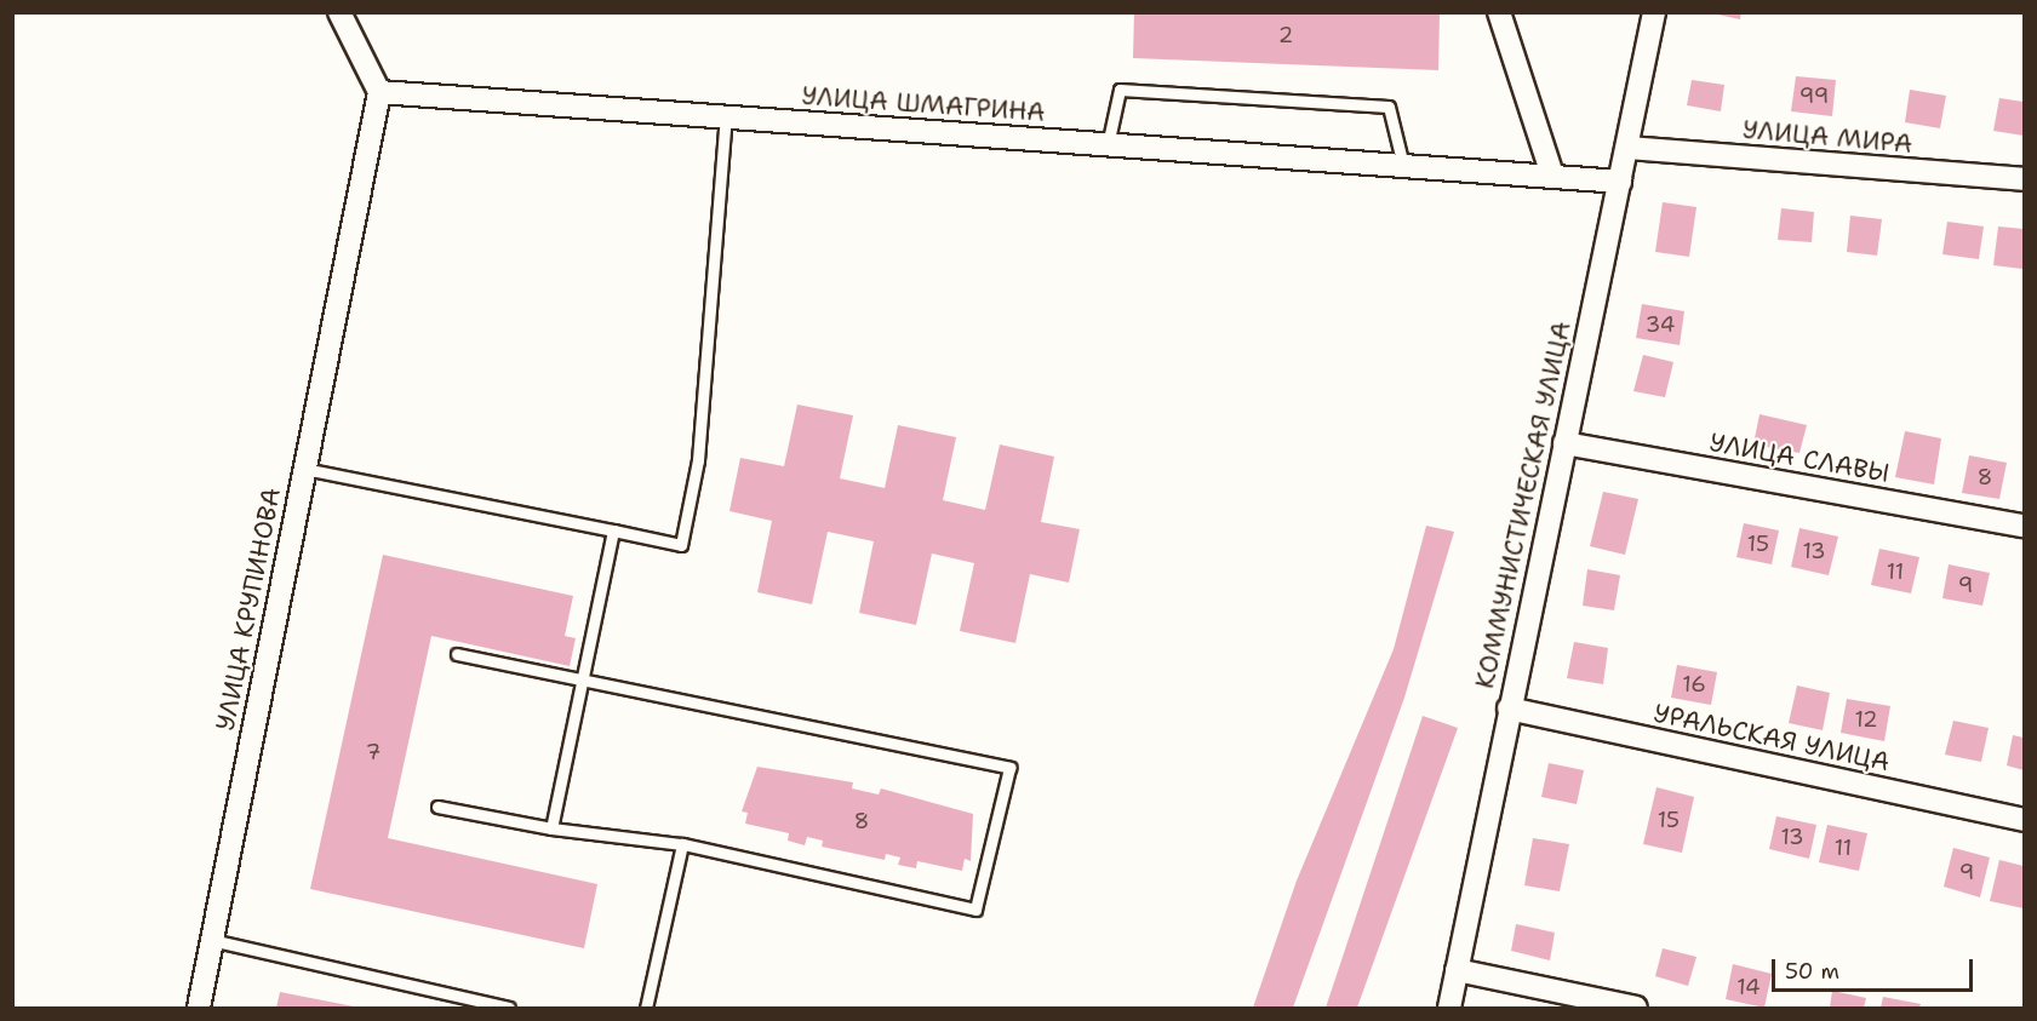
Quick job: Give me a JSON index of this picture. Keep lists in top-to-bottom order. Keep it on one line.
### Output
{"streets":{"street":["УЛИЦА ШМАГРИНА","УЛИЦА МИРА","УЛИЦА СЛАВЫ","КОММУНИСТИЧЕСКАЯ УЛИЦА","УЛИЦА КРУПИНОВА","УРАЛЬСКАЯ УЛИЦА"]},"crossings":[["УЛИЦА ШМАГРИНА","КОММУНИСТИЧЕСКАЯ УЛИЦА"],["УЛИЦА ШМАГРИНА","УЛИЦА КРУПИНОВА"],["УЛИЦА МИРА","КОММУНИСТИЧЕСКАЯ УЛИЦА"],["УЛИЦА СЛАВЫ","КОММУНИСТИЧЕСКАЯ УЛИЦА"],["КОММУНИСТИЧЕСКАЯ УЛИЦА","УРАЛЬСКАЯ УЛИЦА"]],"house_numbers":["2","99","34","8","15","13","11","9","16","12","7","15","8","13","11","9","14"],"scale_bar":"50 m"}
